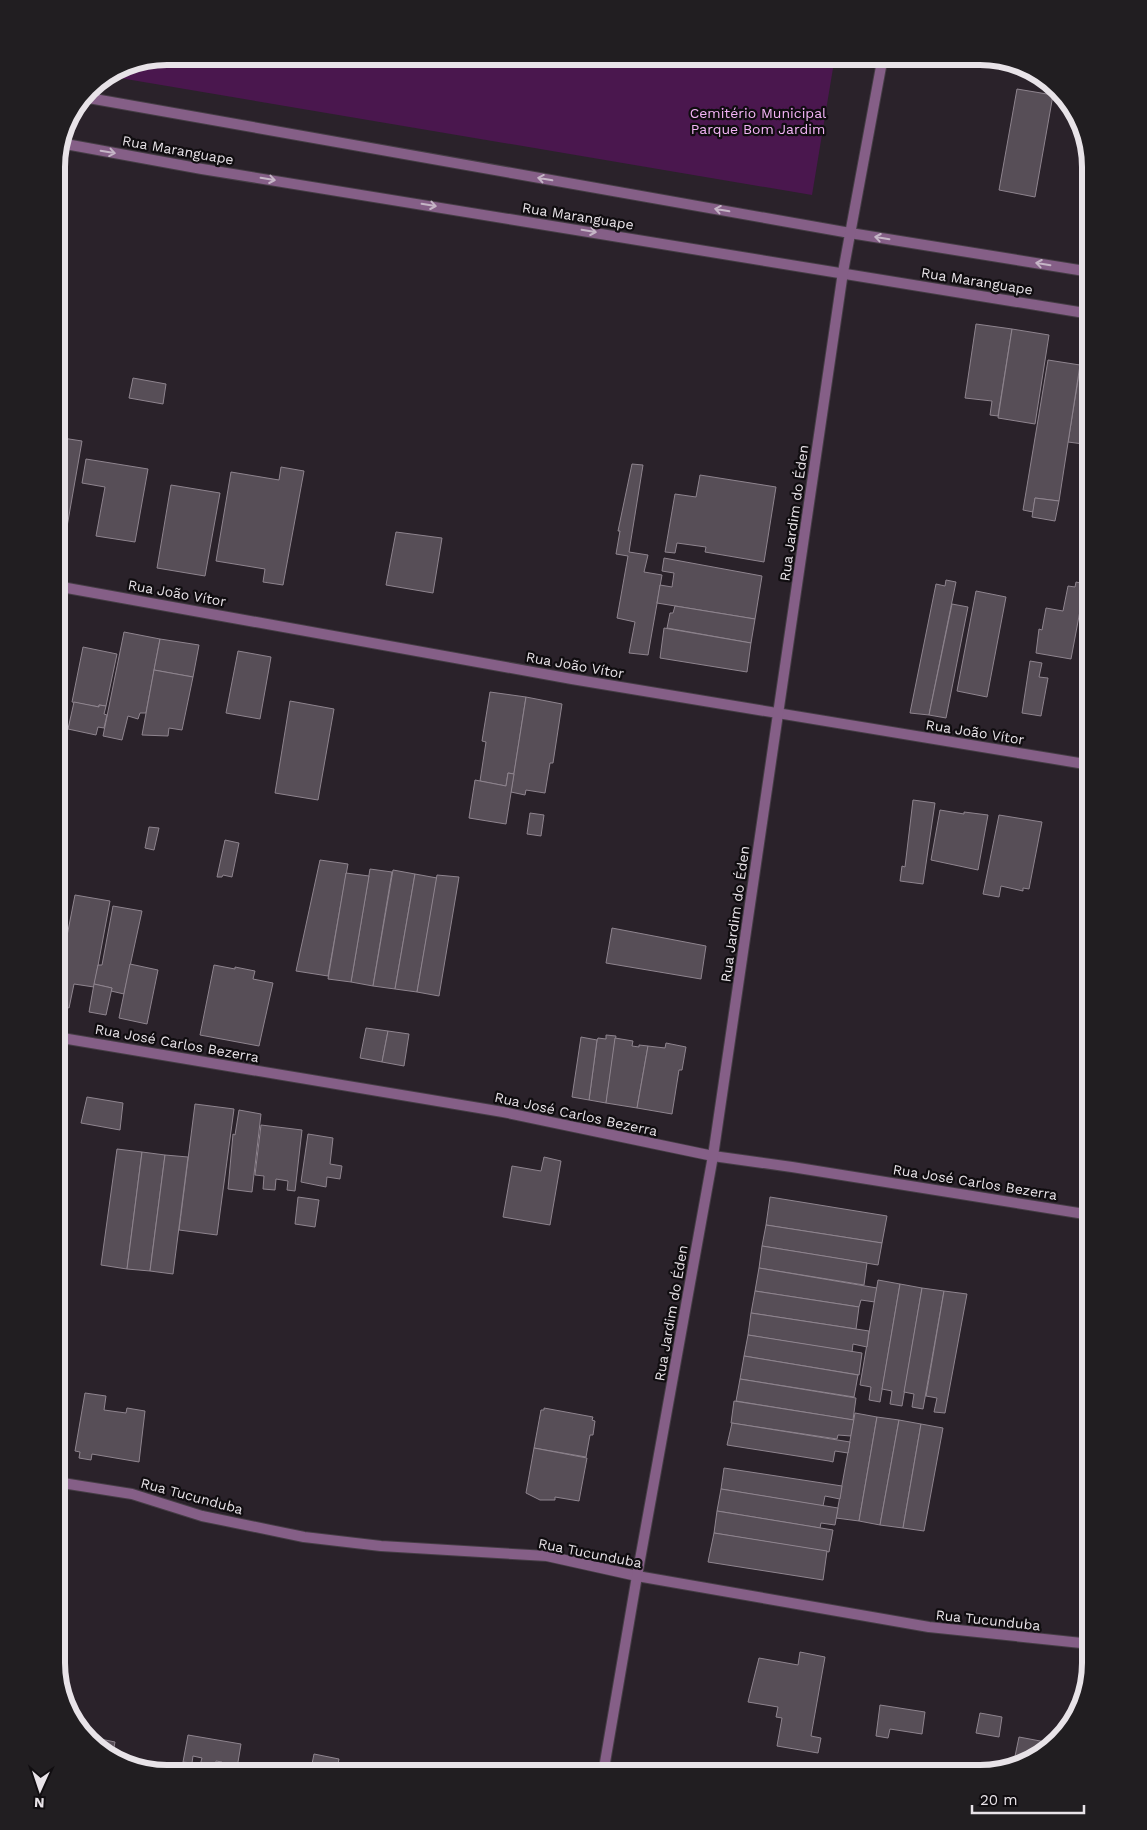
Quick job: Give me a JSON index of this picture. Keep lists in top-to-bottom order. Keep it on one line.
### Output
{"streets":{"street":["Rua Maranguape","Rua Jardim do Éden","Rua João Vítor","Rua José Carlos Bezerra","Rua Tucunduba"]},"crossings":[["Rua Maranguape","Rua Jardim do Éden"],["Rua Jardim do Éden","Rua João Vítor"],["Rua Jardim do Éden","Rua José Carlos Bezerra"],["Rua Jardim do Éden","Rua Tucunduba"]],"parks":["Cemitério Municipal Parque Bom Jardim"],"scale_bar":"20 m","north":"bottom"}
